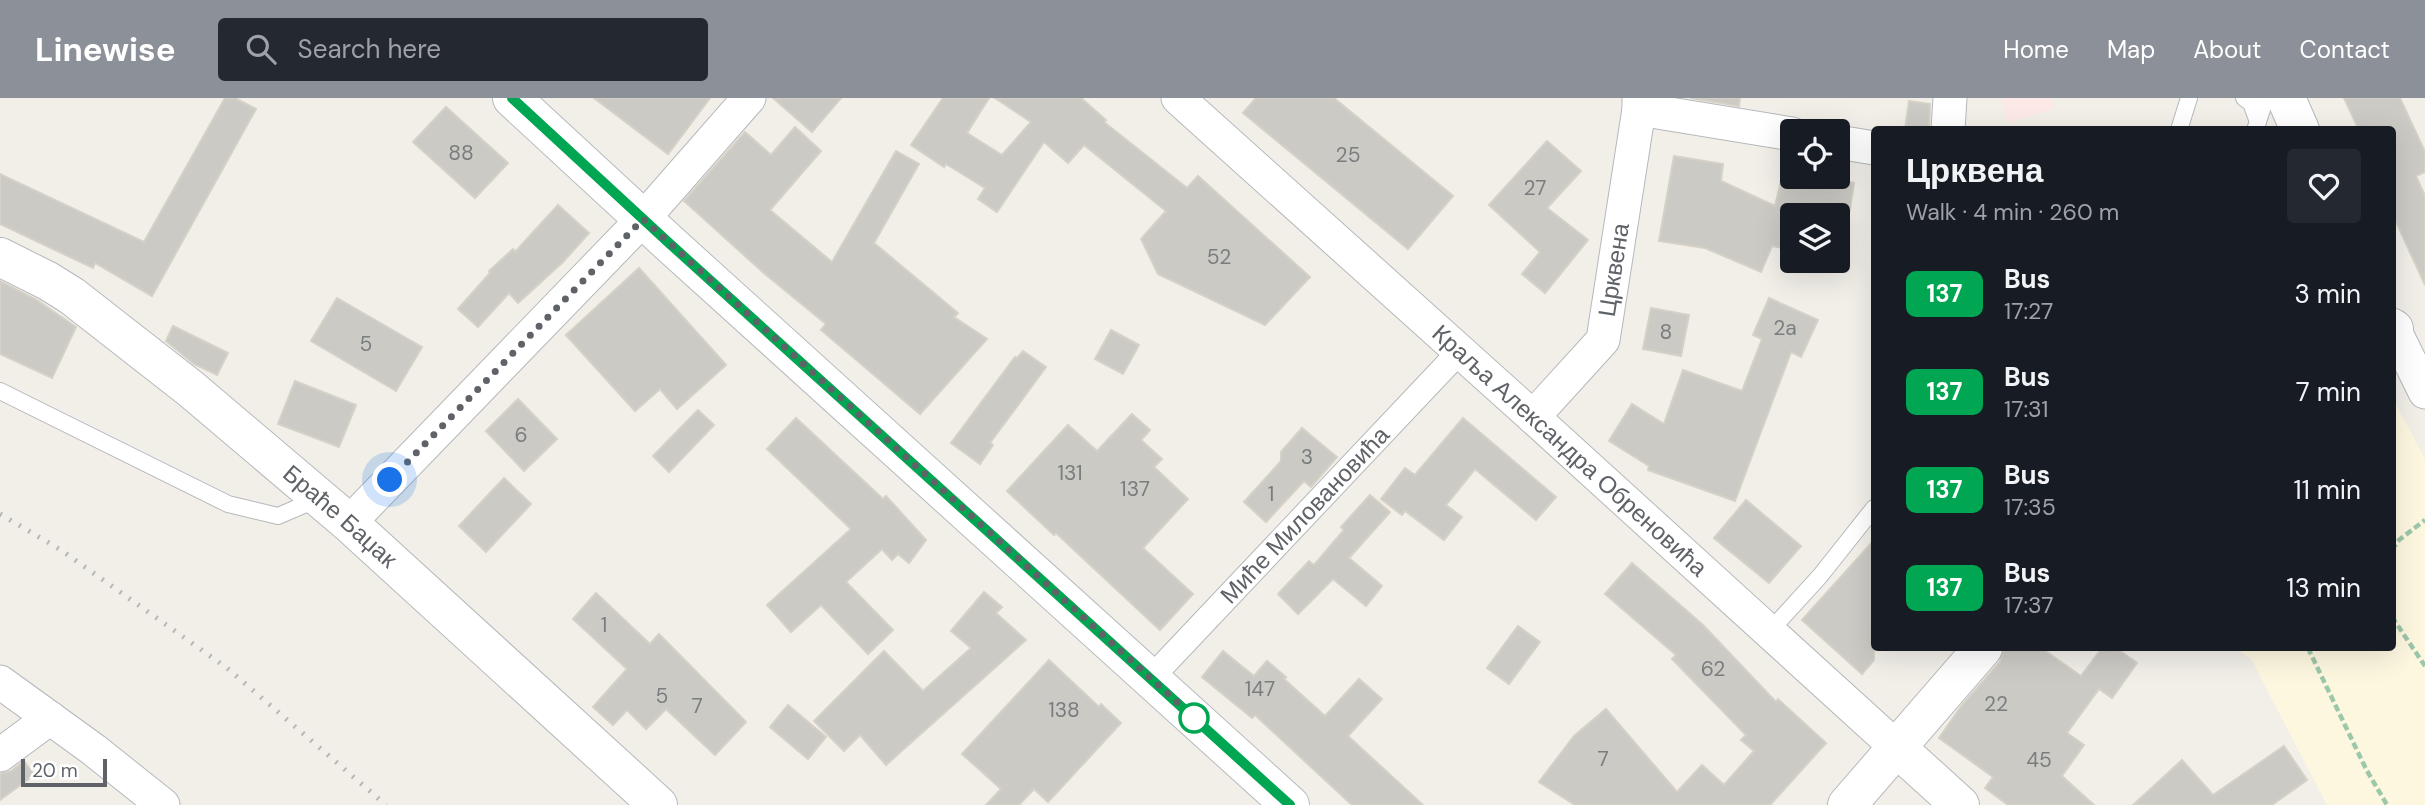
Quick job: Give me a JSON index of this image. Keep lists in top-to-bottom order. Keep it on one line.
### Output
{"streets":{"street":["Црквена","Краља Александра Обреновића","Миће Миловановића","Браће Баџак"]},"crossings":[["Црквена","Краља Александра Обреновића"],["Краља Александра Обреновића","Миће Миловановића"]],"lines":["bus line 137"],"house_numbers":["88","25","27","52","2a","8","5","6","3","131","137","1","1","62","147","5","22","7","138","7","45"],"scale_bar":"20 m","page":{"header":"Linewise","search":"Search here","nav":["Home","Map","About","Contact"],"heading":["Црквена","Walk · 4 min · 260 m"],"list":[{"mark":"137","name":"Bus","note":"17:27","value":"3 min"},{"mark":"137","name":"Bus","note":"17:31","value":"7 min"},{"mark":"137","name":"Bus","note":"17:35","value":"11 min"},{"mark":"137","name":"Bus","note":"17:37","value":"13 min"}],"scale":"20 m"}}
